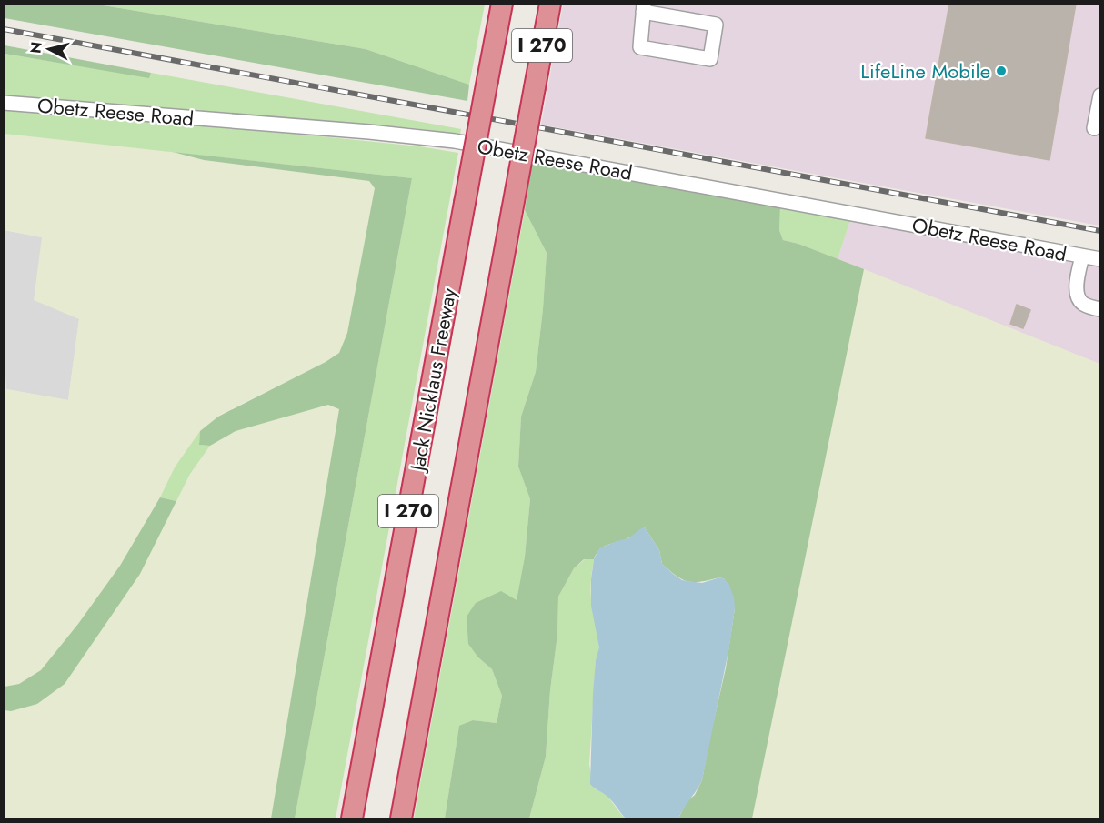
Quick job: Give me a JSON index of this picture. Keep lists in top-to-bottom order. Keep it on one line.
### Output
{"streets":{"highway":["I 270","Jack Nicklaus Freeway"],"street":["Obetz Reese Road"]},"places":["LifeLine Mobile"],"north":"left"}
